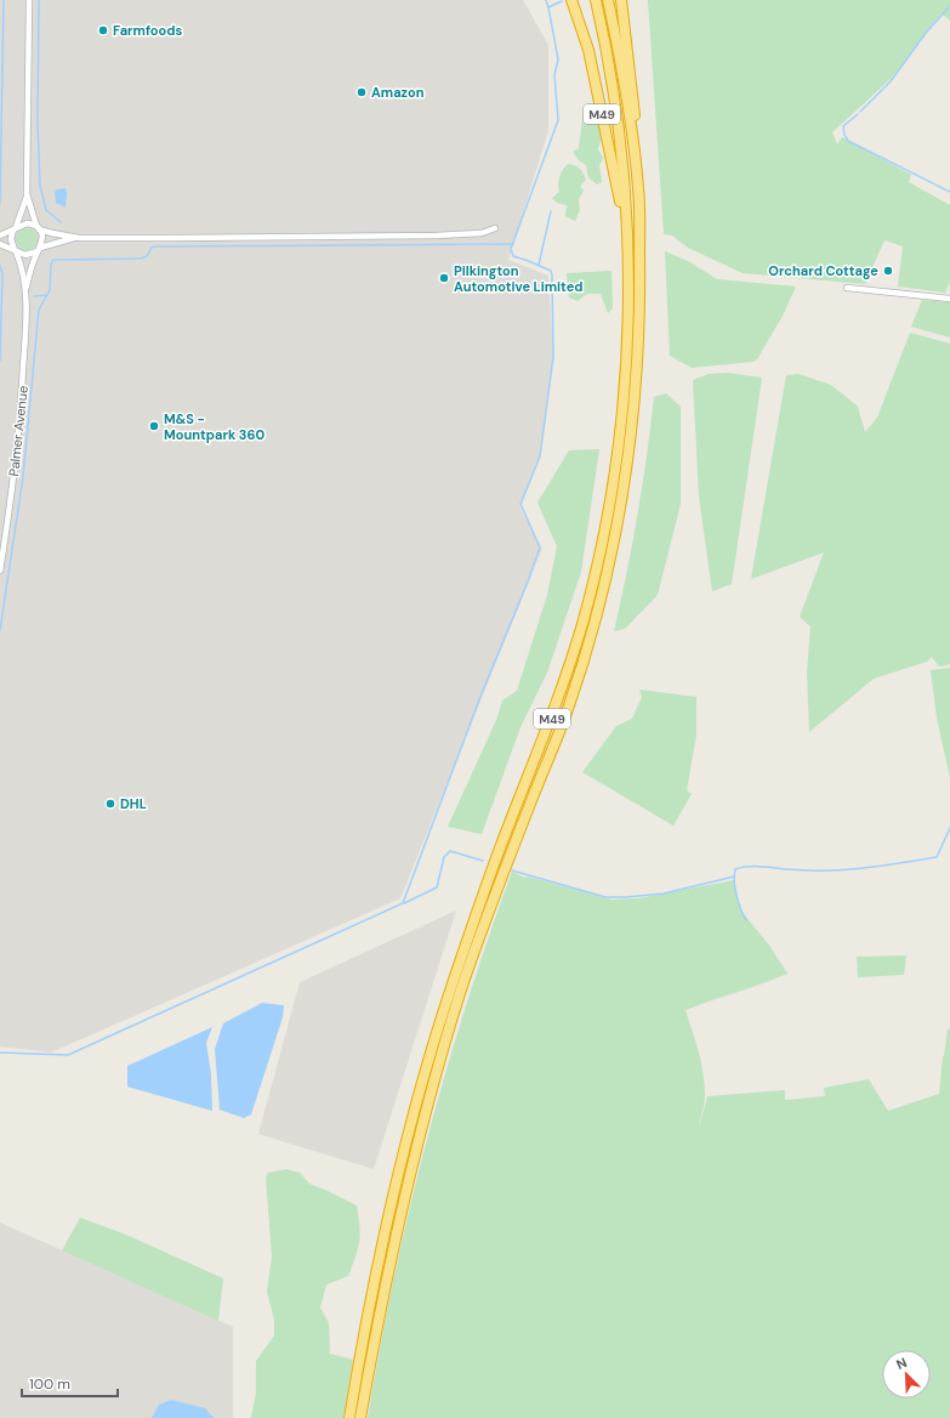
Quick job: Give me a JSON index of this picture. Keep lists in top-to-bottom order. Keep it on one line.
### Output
{"streets":{"highway":["M49"],"street":["Palmer Avenue"]},"places":["Farmfoods","Amazon","Orchard Cottage","Pilkington Automotive Limited","M&S - Mountpark 360","DHL"],"scale_bar":"100 m","north":"top left"}
